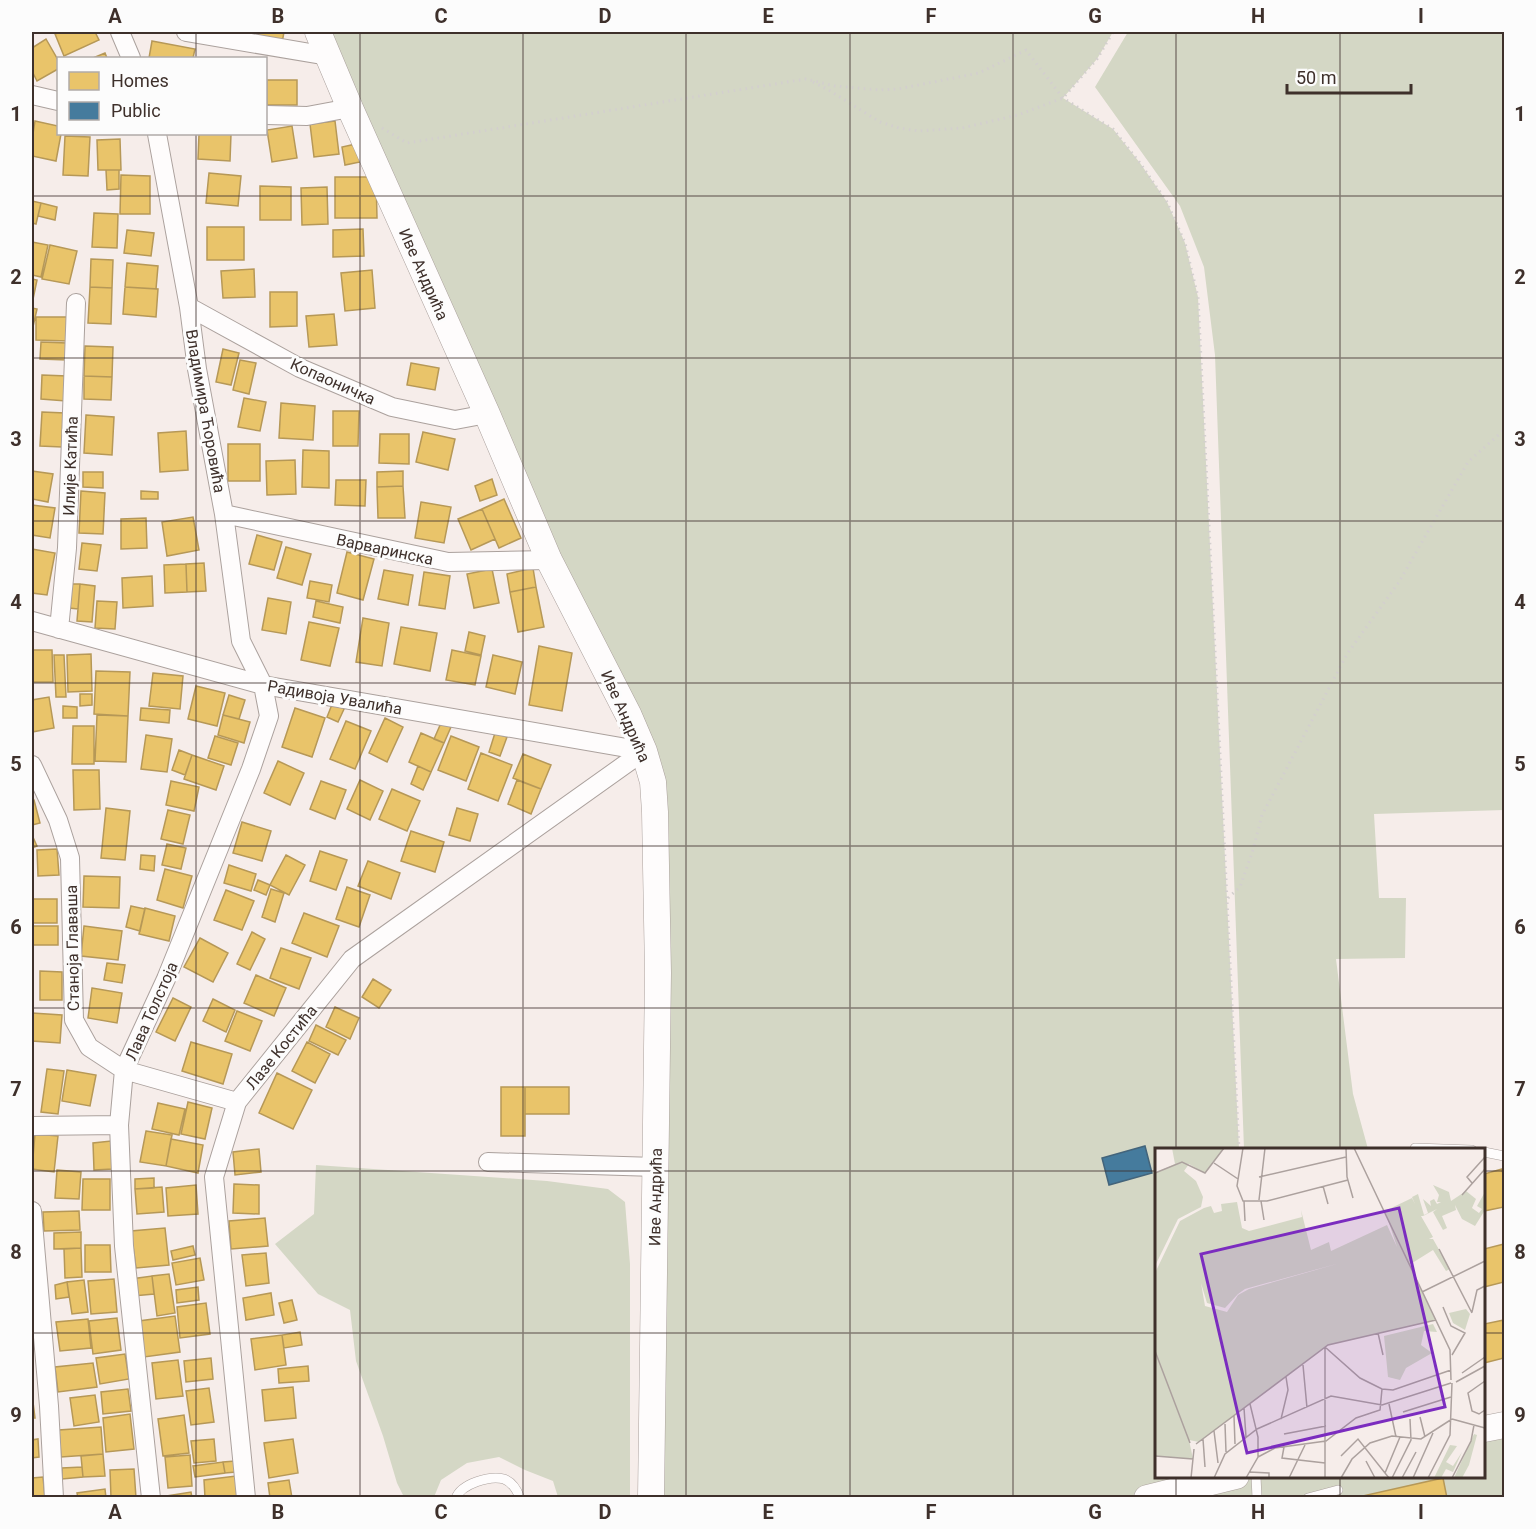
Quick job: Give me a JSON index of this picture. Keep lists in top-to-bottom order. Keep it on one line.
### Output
{"streets":{"street":["Иве Андрића","Копаоничка","Владимира Ћоровића","Илије Катића","Варваринска","Радивоја Увалића","Станоја Главаша","Лава Толстоја","Лазе Костића"]},"crossings":[["Иве Андрића","Копаоничка"],["Иве Андрића","Варваринска"],["Иве Андрића","Радивоја Увалића"],["Иве Андрића","Лазе Костића"],["Копаоничка","Владимира Ћоровића"],["Владимира Ћоровића","Варваринска"],["Владимира Ћоровића","Радивоја Увалића"],["Владимира Ћоровића","Лава Толстоја"],["Илије Катића","Радивоја Увалића"],["Радивоја Увалића","Лава Толстоја"],["Радивоја Увалића","Лазе Костића"],["Станоја Главаша","Лава Толстоја"],["Станоја Главаша","Лазе Костића"]],"legend":["Homes","Public"],"scale_bar":"50 m","grid":{"columns":["A","B","C","D","E","F","G","H","I"],"rows":["1","2","3","4","5","6","7","8","9"]}}
